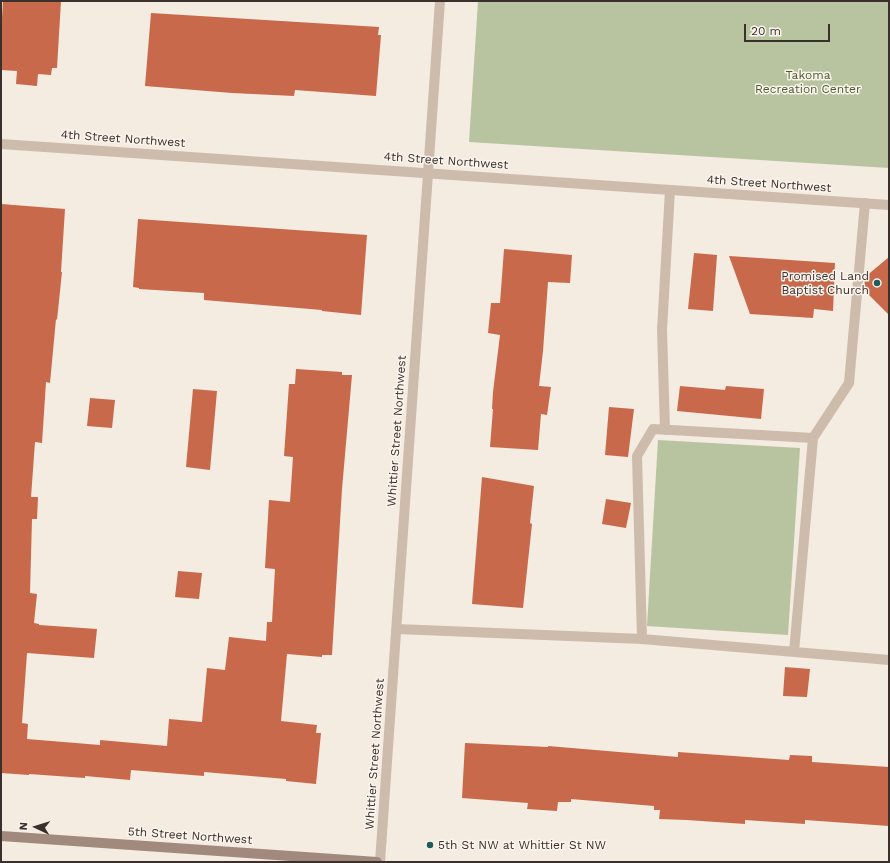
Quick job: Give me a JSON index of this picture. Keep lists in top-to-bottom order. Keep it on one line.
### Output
{"streets":{"street":["4th Street Northwest","Whittier Street Northwest","5th Street Northwest"]},"crossings":[["4th Street Northwest","Whittier Street Northwest"]],"parks":["Takoma Recreation Center"],"places":["Promised Land Baptist Church","5th St NW at Whittier St NW"],"scale_bar":"20 m","north":"left"}
